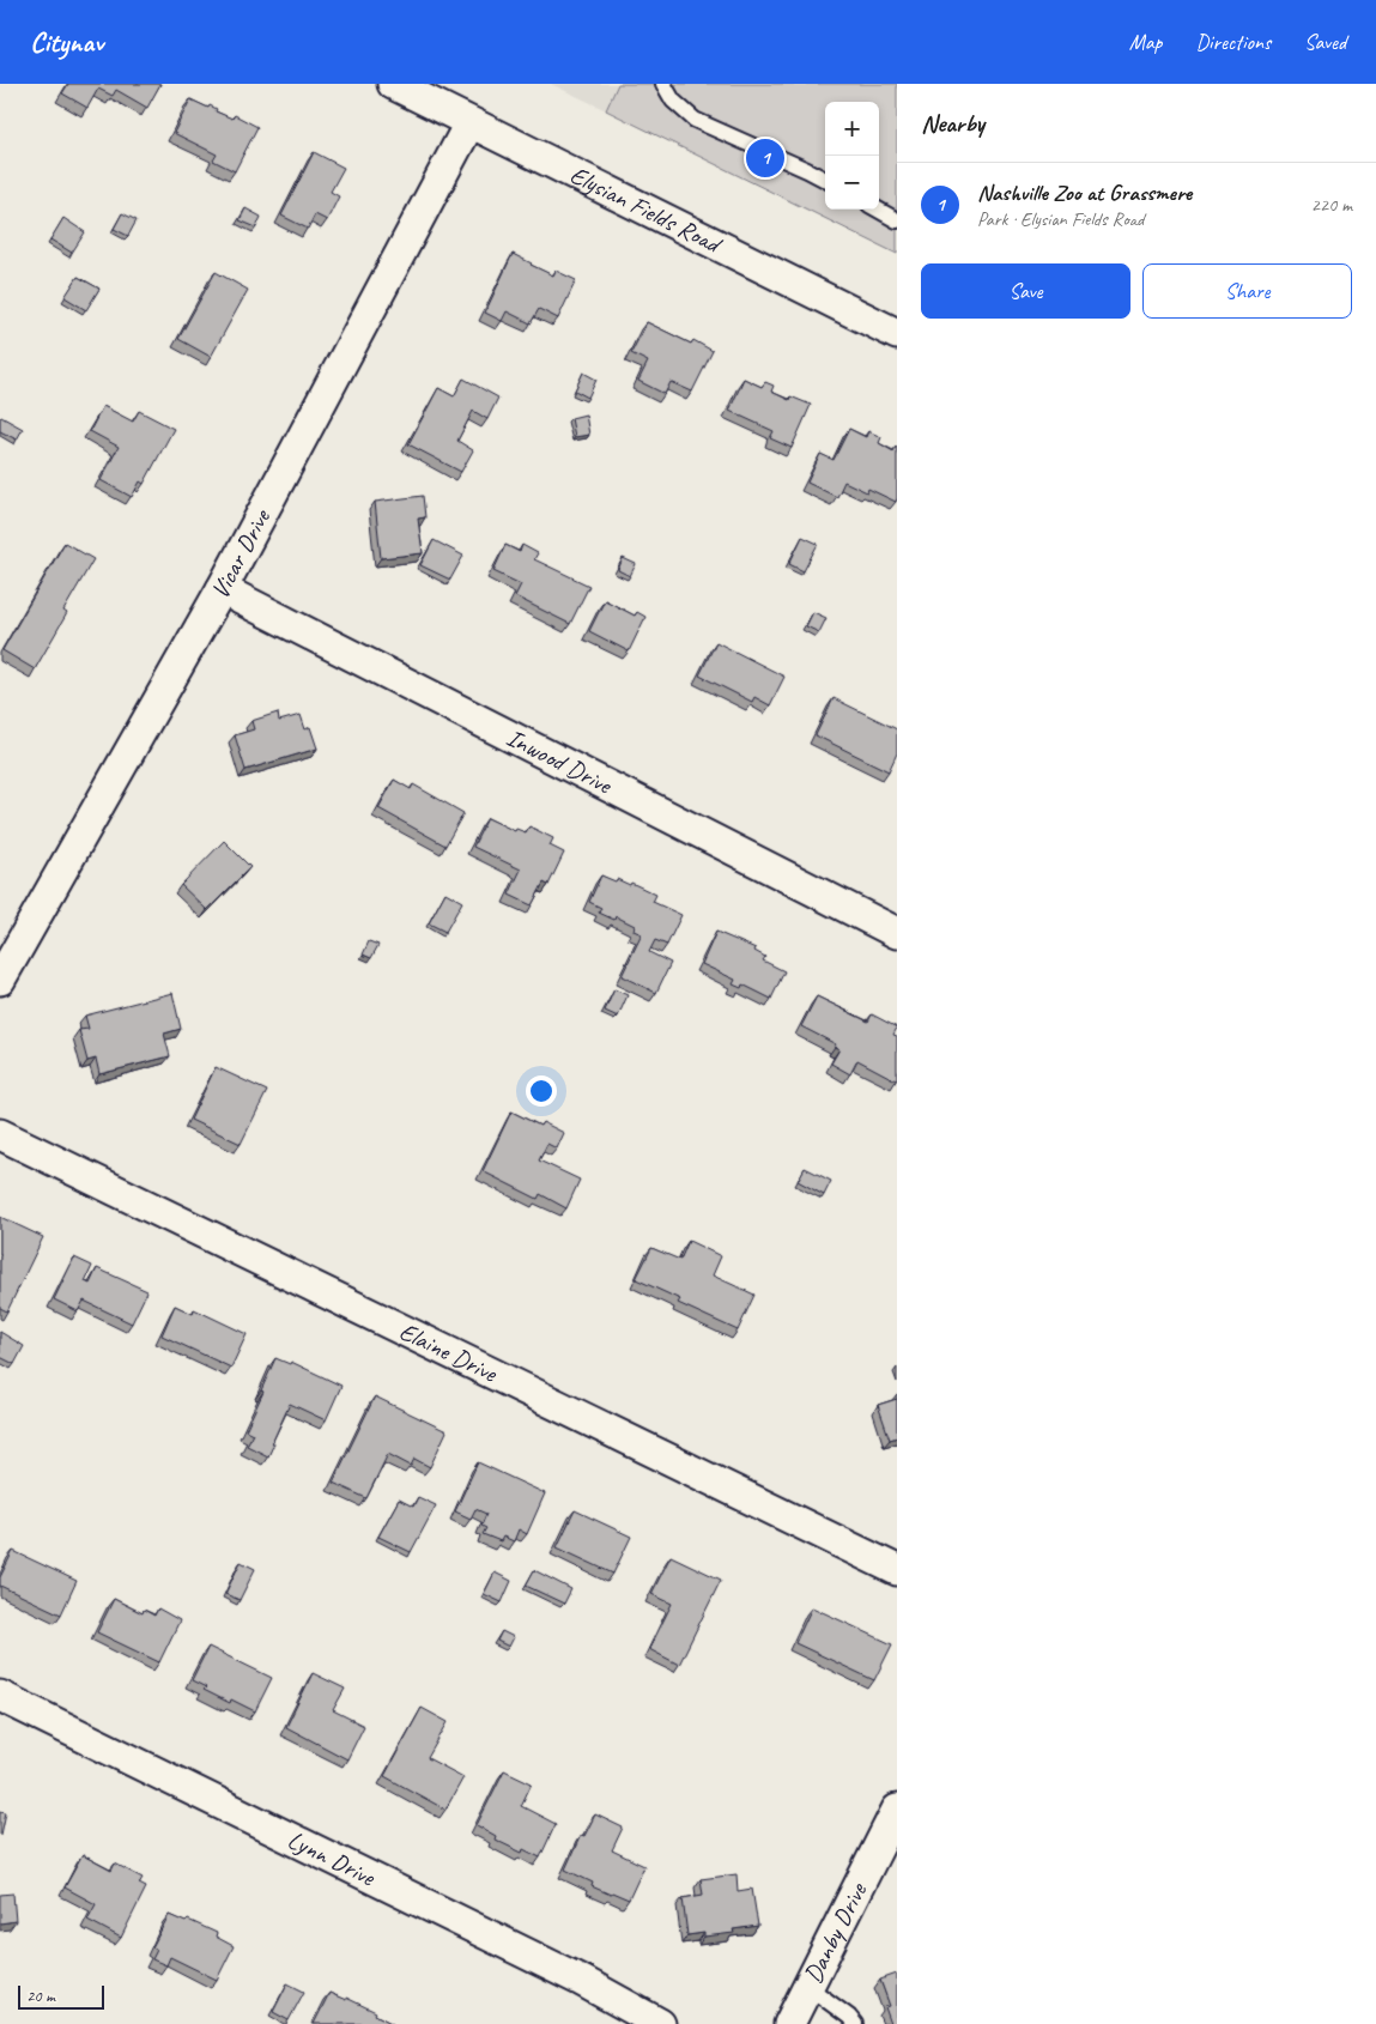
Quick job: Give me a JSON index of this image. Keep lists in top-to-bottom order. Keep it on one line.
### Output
{"streets":{"street":["Elysian Fields Road","Vicar Drive","Inwood Drive","Elaine Drive","Lynn Drive","Danby Drive"]},"crossings":[["Elysian Fields Road","Vicar Drive"],["Vicar Drive","Inwood Drive"]],"scale_bar":"20 m","page":{"header":"Citynav","nav":["Map","Directions","Saved"],"heading":"Nearby","map_buttons":["+","−"],"pins":"1","list":[{"mark":"1","name":"Nashville Zoo at Grassmere","note":"Park · Elysian Fields Road","value":"220 m"}],"buttons":["Save","Share"],"scale":"20 m"}}
